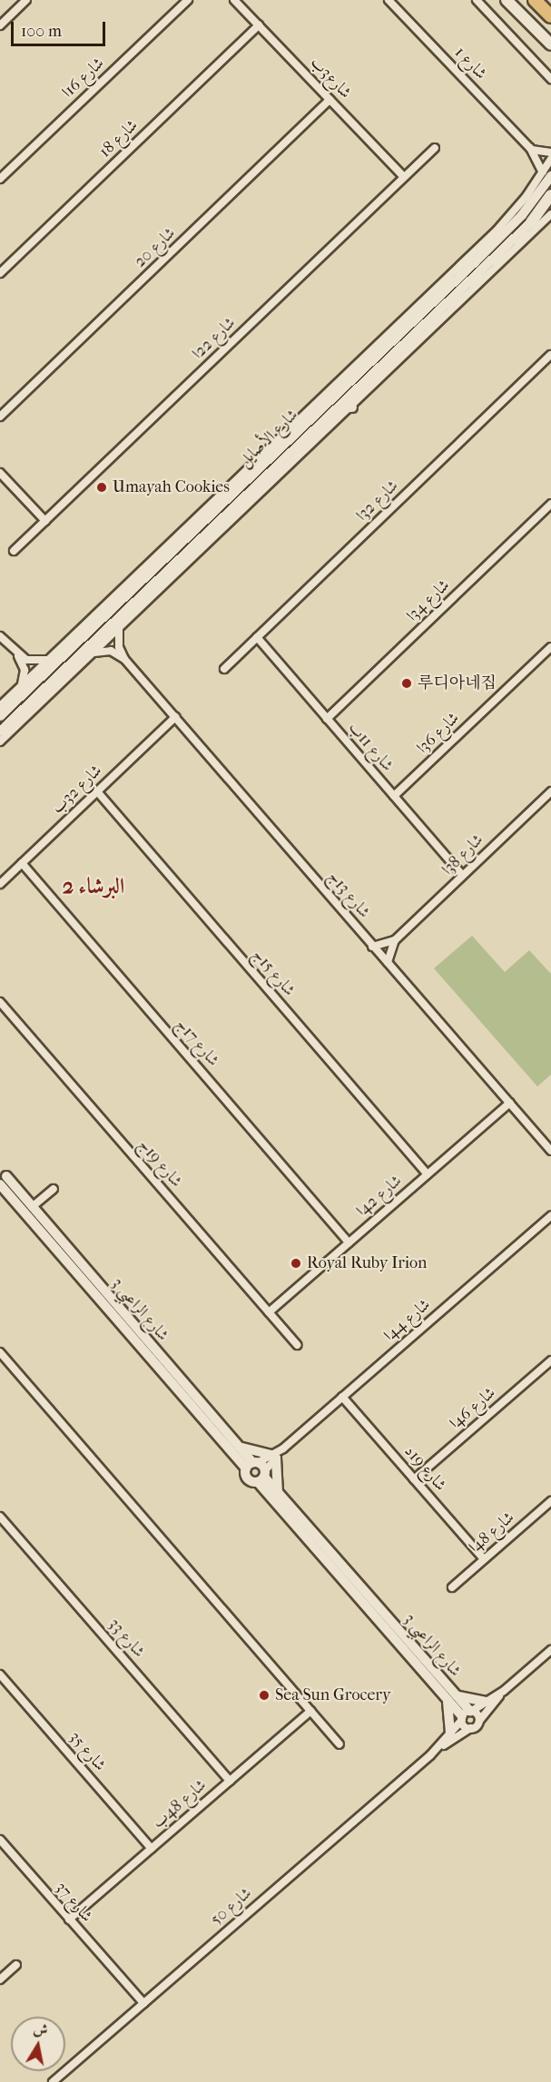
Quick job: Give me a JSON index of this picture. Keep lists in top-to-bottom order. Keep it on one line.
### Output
{"streets":{"street":["شارع 1","شارع 16ا","شارع3ب","شارع 18","شارع 20","شارع 22ا","شارع الأصايل","شارع 32ا","شارع 34ا","شارع 36ا","شارع 11ب","شارع 32ب","شارع 38ا","شارع 13ج","شارع 15ج","شارع 17ج","شارع 19ج","شارع 42ا","شارع الراعبي 3","شارع 44ا","شارع 46ا","شارع 19د","شارع 48ا","شارع 33","شارع 35","شارع 48ب","شارع 37","شارع 50"]},"crossings":[["شارع 1","شارع الأصايل"],["شارع3ب","شارع 18"],["شارع3ب","شارع 20"],["شارع3ب","شارع 22ا"],["شارع 32ا","شارع 11ب"],["شارع 34ا","شارع 11ب"],["شارع 36ا","شارع 11ب"],["شارع 11ب","شارع 38ا"],["شارع 32ب","شارع 13ج"],["شارع 32ب","شارع 15ج"],["شارع 32ب","شارع 17ج"],["شارع 38ا","شارع 13ج"],["شارع 13ج","شارع 42ا"],["شارع 15ج","شارع 42ا"],["شارع 17ج","شارع 42ا"],["شارع 19ج","شارع 42ا"],["شارع الراعبي 3","شارع 44ا"],["شارع الراعبي 3","شارع 50"],["شارع 44ا","شارع 19د"],["شارع 46ا","شارع 19د"],["شارع 19د","شارع 48ا"],["شارع 33","شارع 48ب"],["شارع 35","شارع 48ب"],["شارع 48ب","شارع 37"],["شارع 37","شارع 50"]],"districts":["البرشاء 2"],"places":["Umayah Cookies","루디아네집","Royal Ruby Irion","Sea Sun Grocery"],"scale_bar":"100 m","north":"top"}
